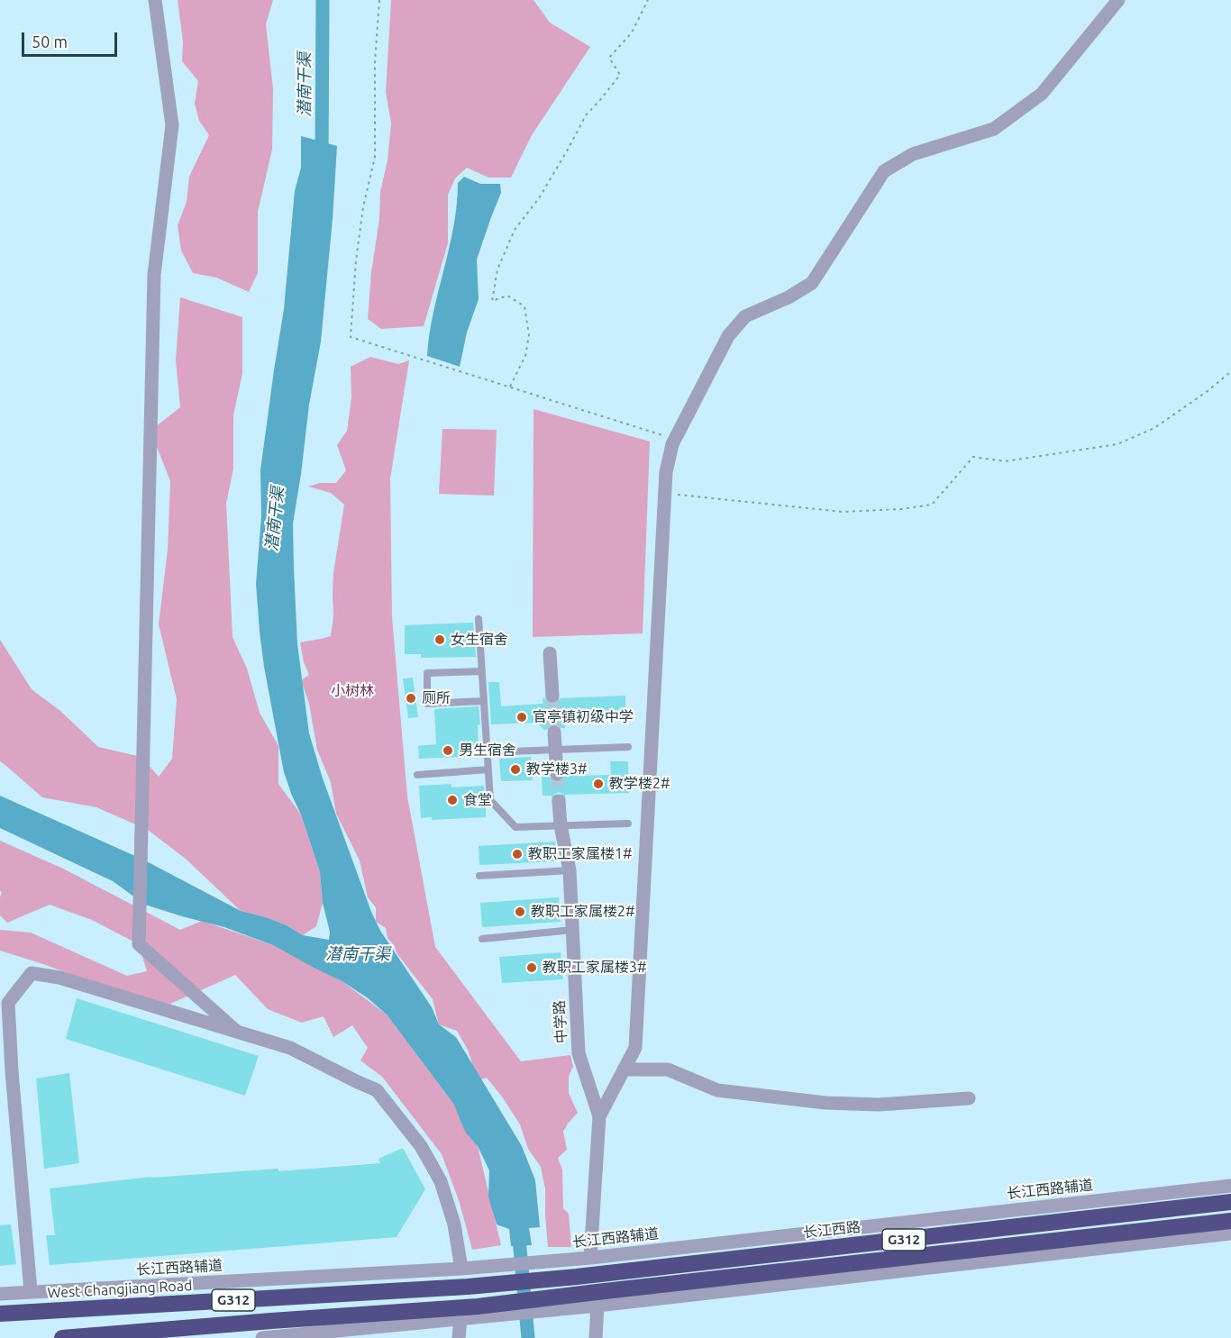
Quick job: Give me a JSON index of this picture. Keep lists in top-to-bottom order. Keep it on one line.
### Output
{"streets":{"highway":["长江西路","G312","West Changjiang Road"],"street":["中学路","长江西路辅道"]},"crossings":[["长江西路","West Changjiang Road"]],"water":["潜南干渠"],"parks":["小树林"],"places":["女生宿舍","厕所","官亭镇初级中学","男生宿舍","教学楼3#","教学楼2#","食堂","教职工家属楼1#","教职工家属楼2#","教职工家属楼3#"],"scale_bar":"50 m"}
